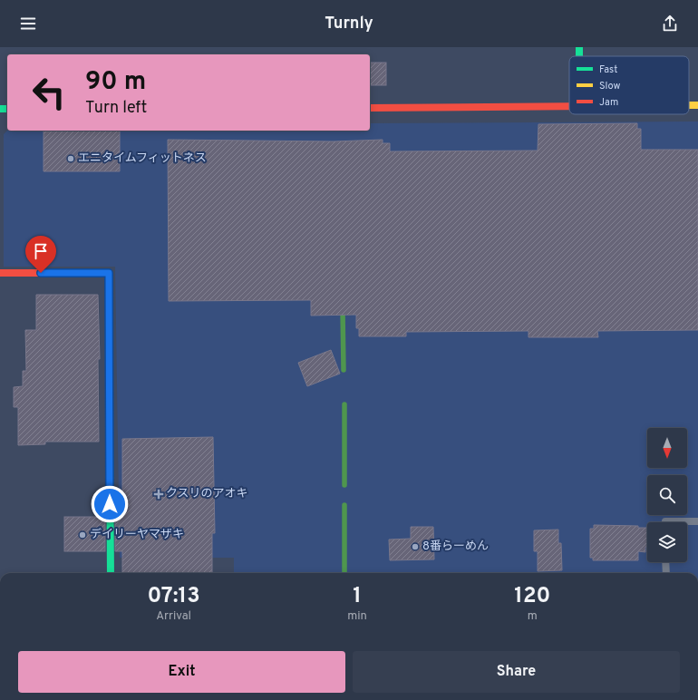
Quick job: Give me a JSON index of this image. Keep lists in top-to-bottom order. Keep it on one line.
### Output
{"places":{"other":["エニタイムフィットネス","デイリーヤマザキ","8番らーめん"],"health":["クスリのアオキ"]},"legend":["Fast","Slow","Jam"],"north":"bottom","page":{"header":"Turnly","turn":["90 m","Turn left"],"eta":["07:13","Arrival","1","min","120","m"],"buttons":["Exit","Share"]}}
